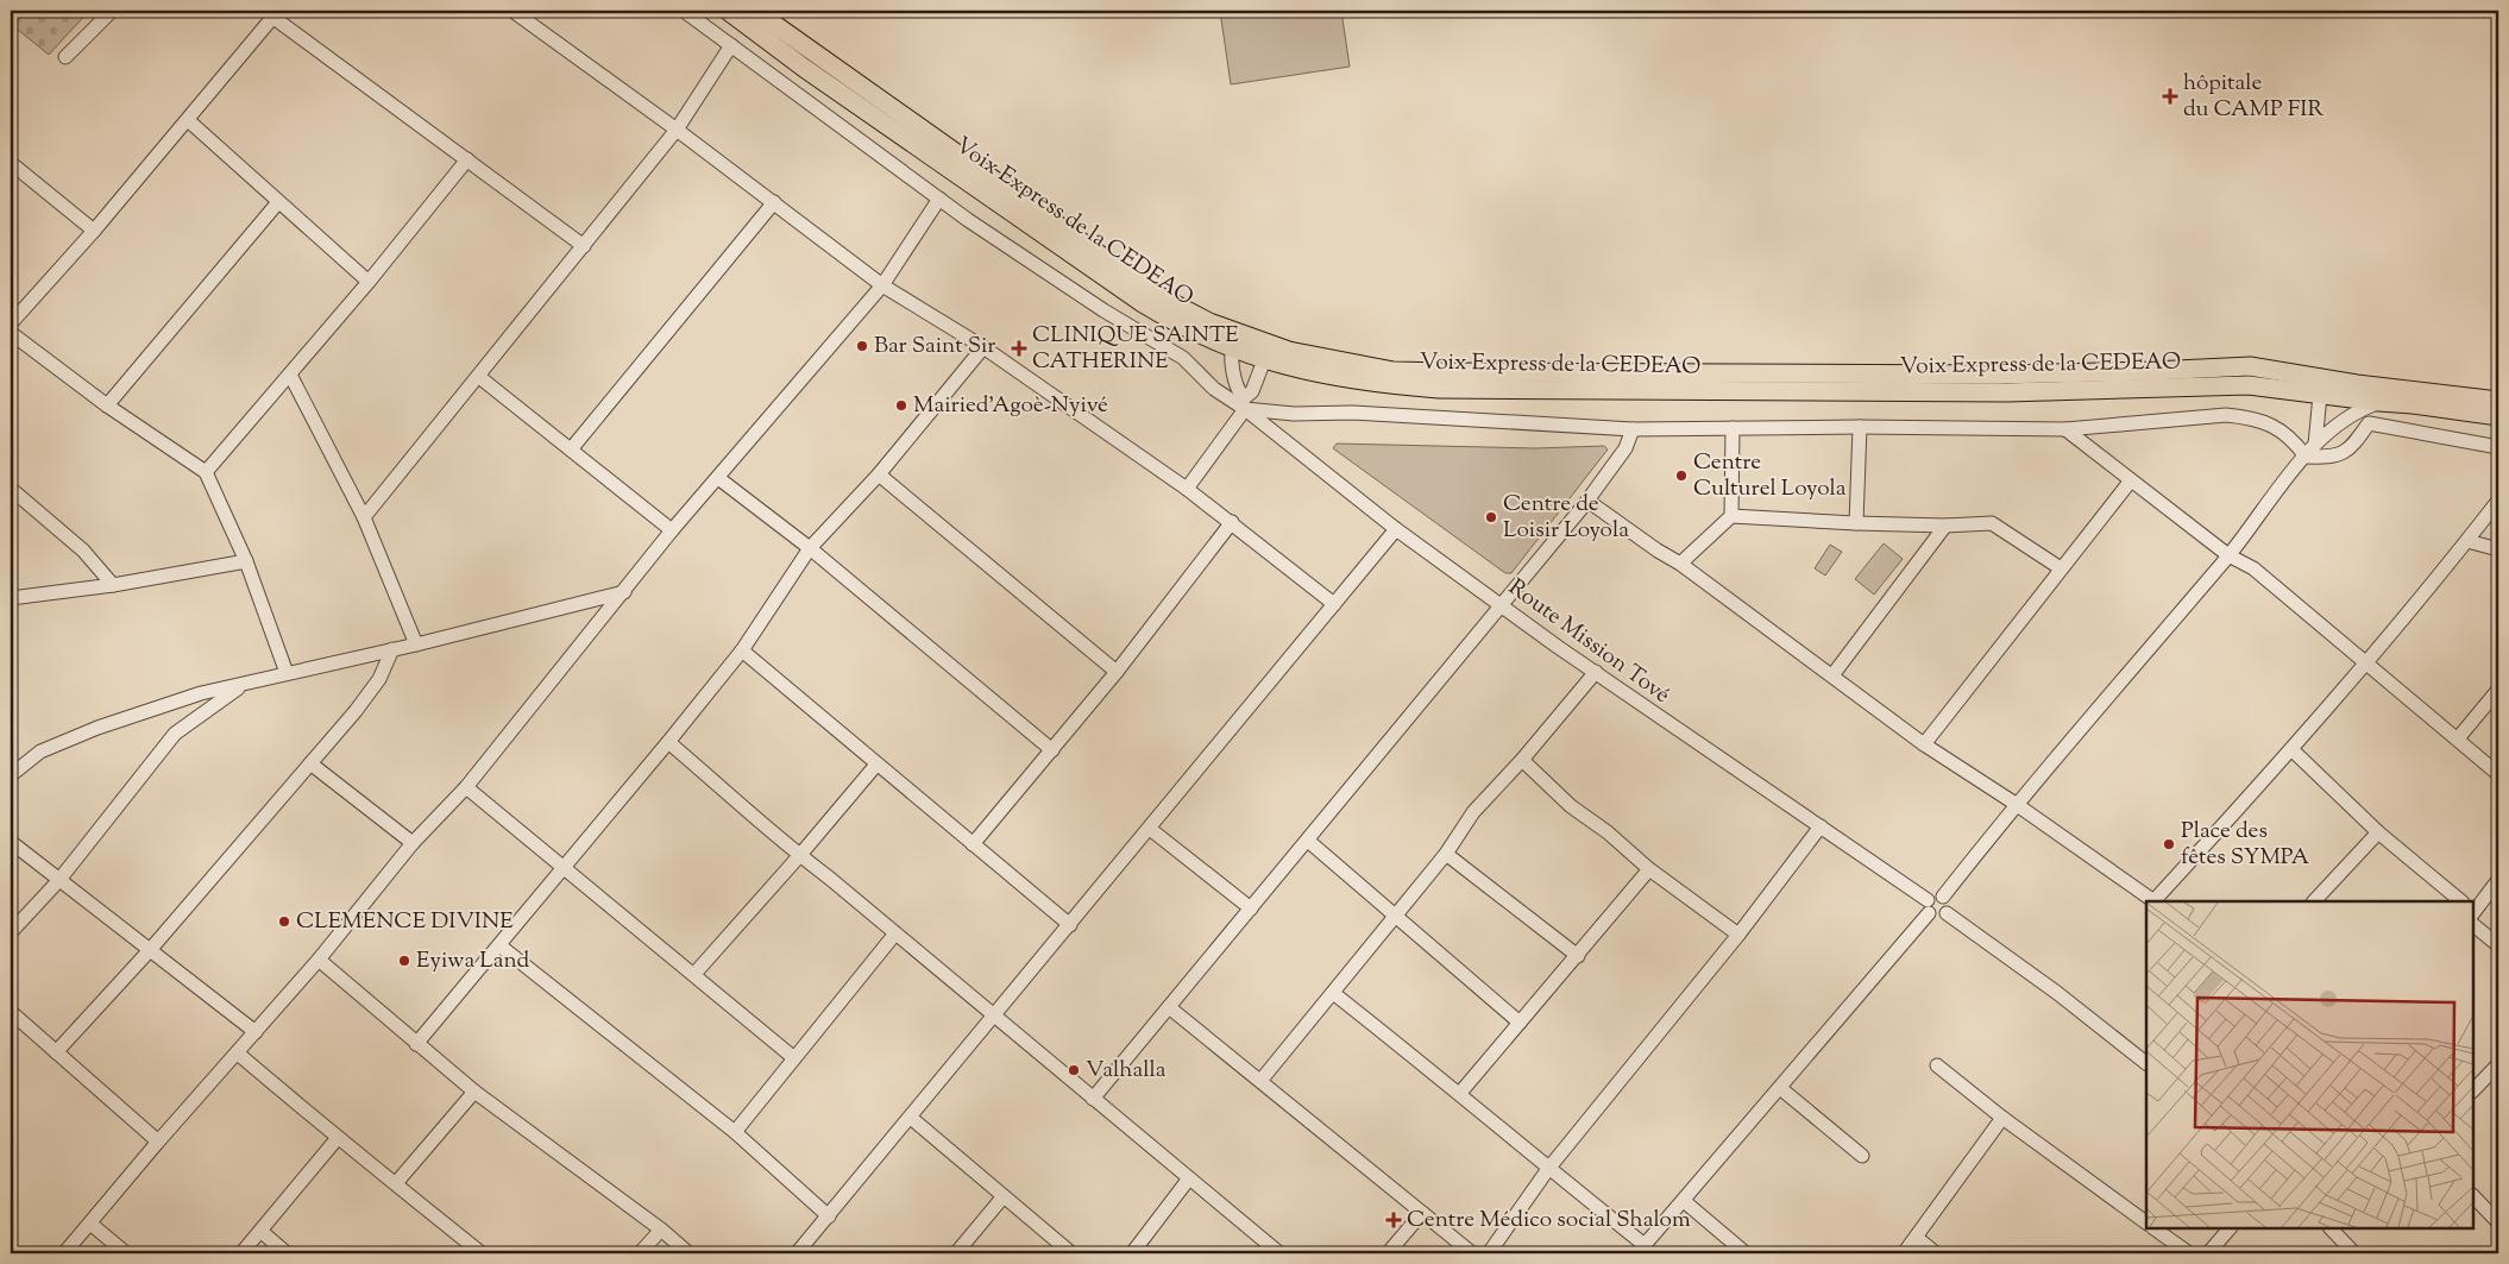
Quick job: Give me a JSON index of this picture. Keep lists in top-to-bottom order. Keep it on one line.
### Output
{"streets":{"main road":["Voix Express de la CEDEAO"],"street":["Route Mission Tové"]},"places":{"health":["hôpitale du CAMP FIR","CLINIQUE SAINTE CATHERINE","Centre Médico social Shalom"],"other":["Bar Saint Sir","Mairied'Agoè-Nyivé","Centre Culturel Loyola","Centre de Loisir Loyola","Place des fêtes SYMPA","CLEMENCE DIVINE","Eyiwa Land","Valhalla"]}}
